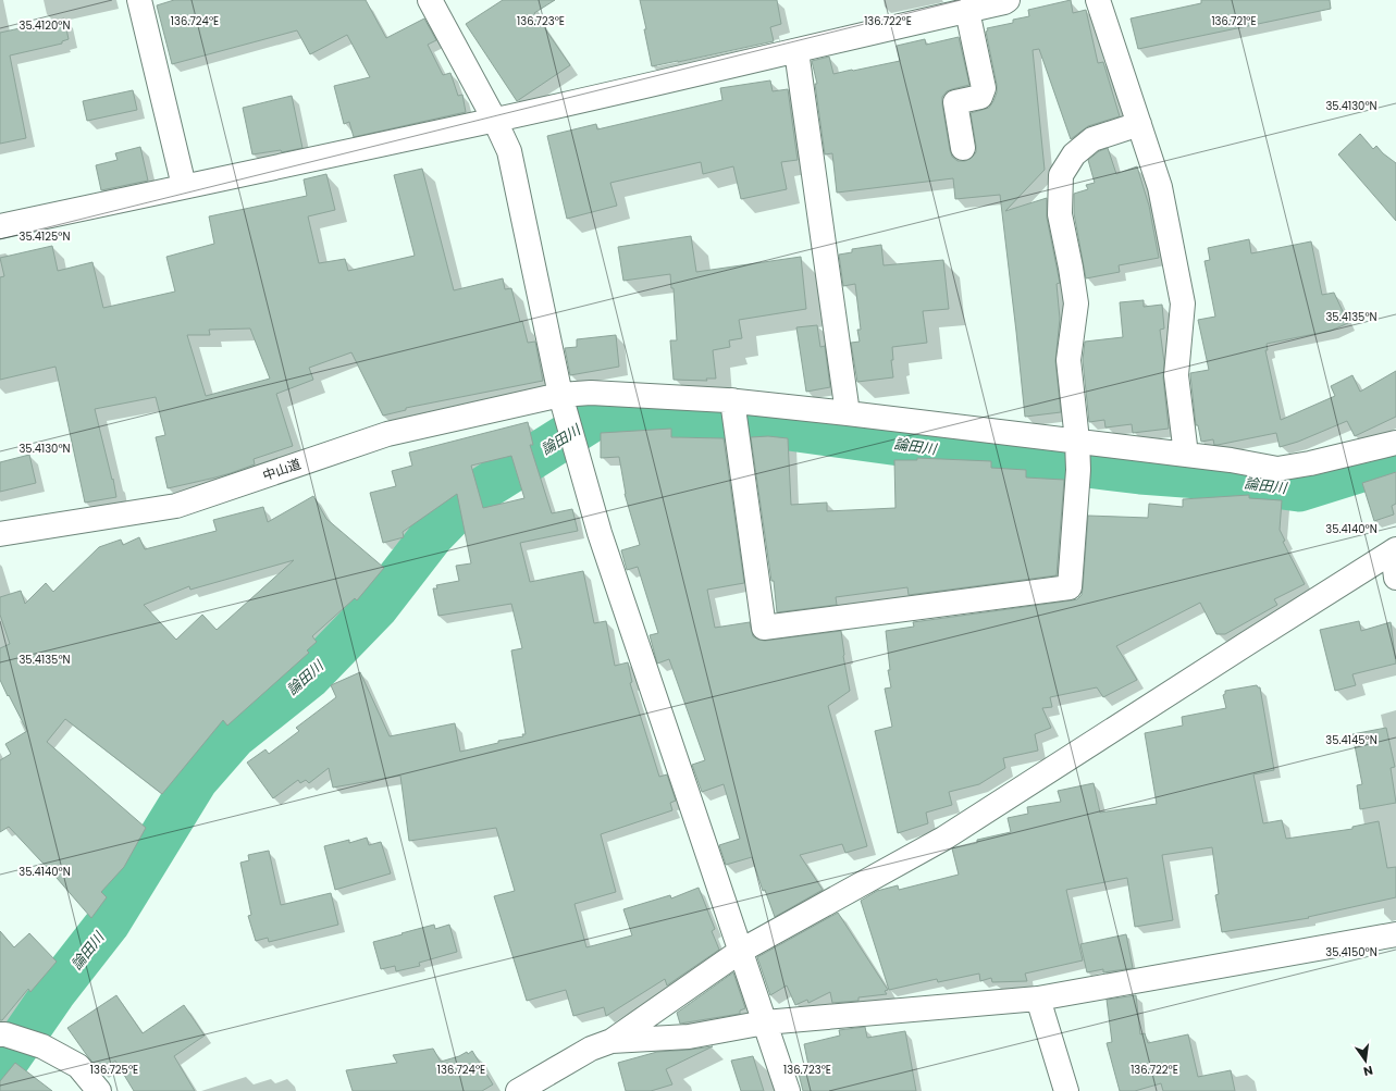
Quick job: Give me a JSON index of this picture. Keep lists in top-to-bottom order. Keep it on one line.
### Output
{"streets":{"street":["中山道"]},"water":["論田川"],"north":"bottom","coordinates":["136.724°E","136.723°E","136.722°E","136.721°E","35.4120°N","35.4130°N","35.4125°N","35.4135°N","35.4140°N","35.4145°N","35.4150°N","136.725°E"]}
